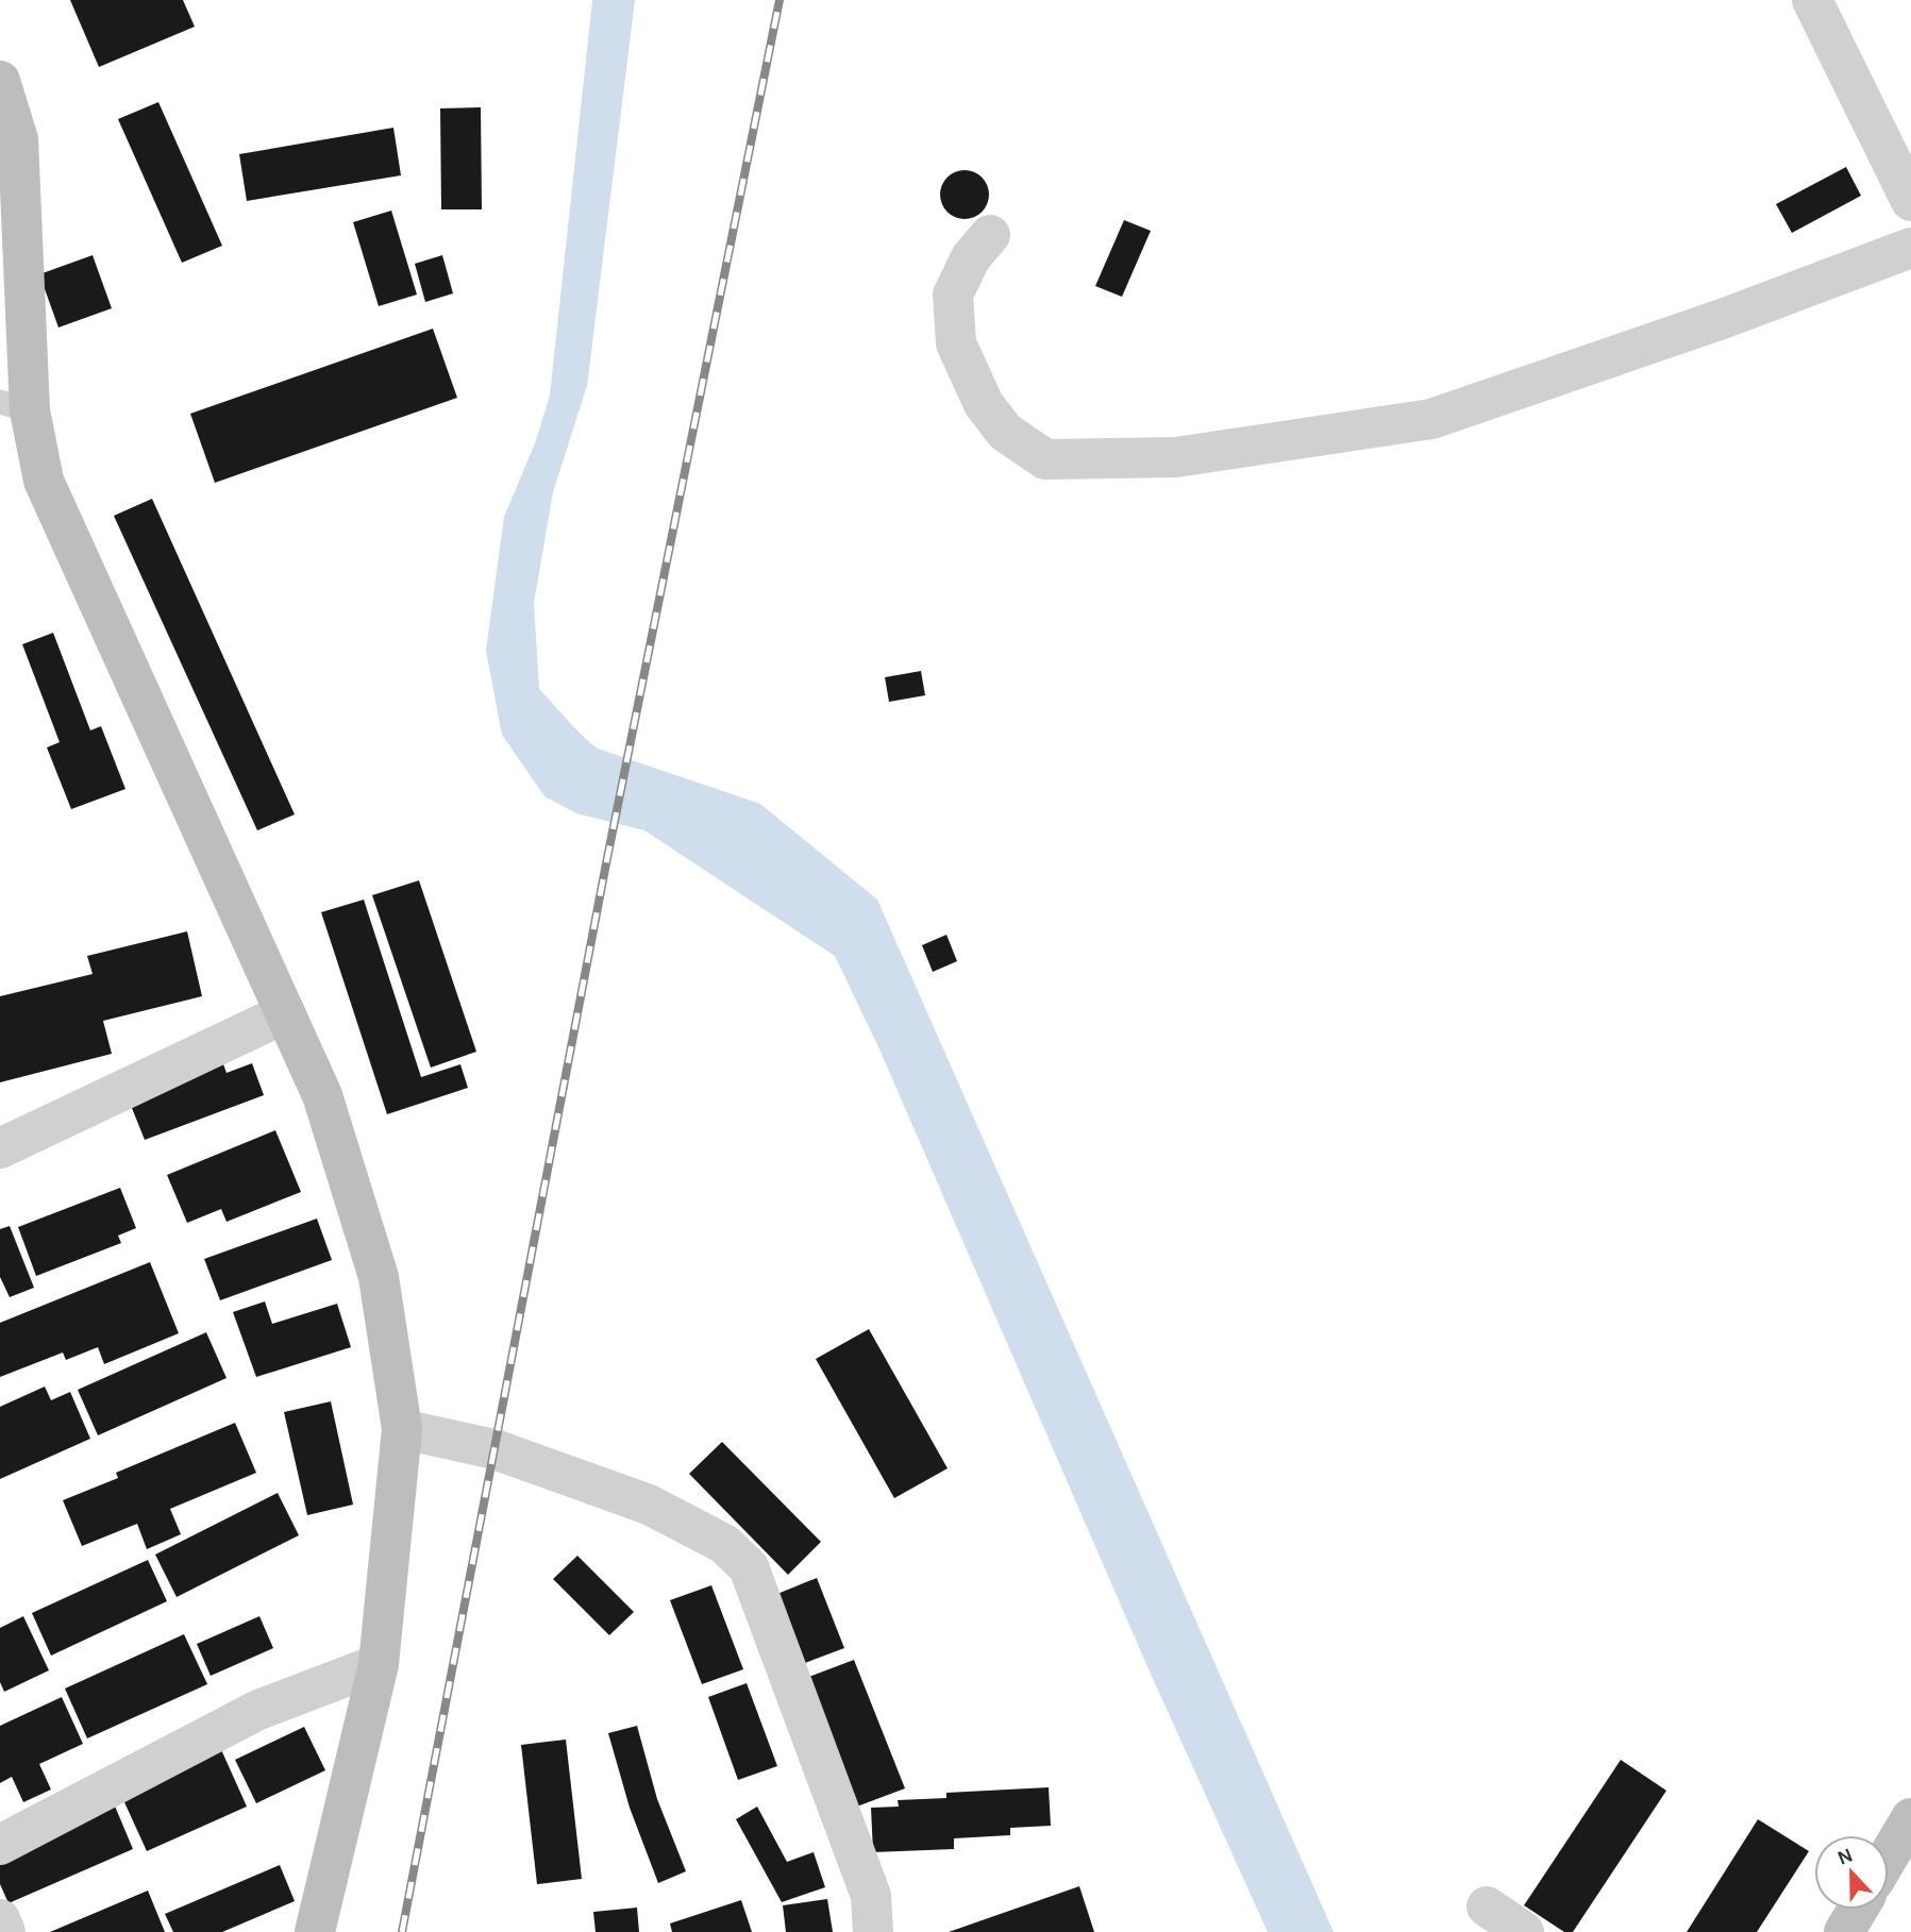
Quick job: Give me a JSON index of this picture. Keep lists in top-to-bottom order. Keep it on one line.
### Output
{"north":"top"}
